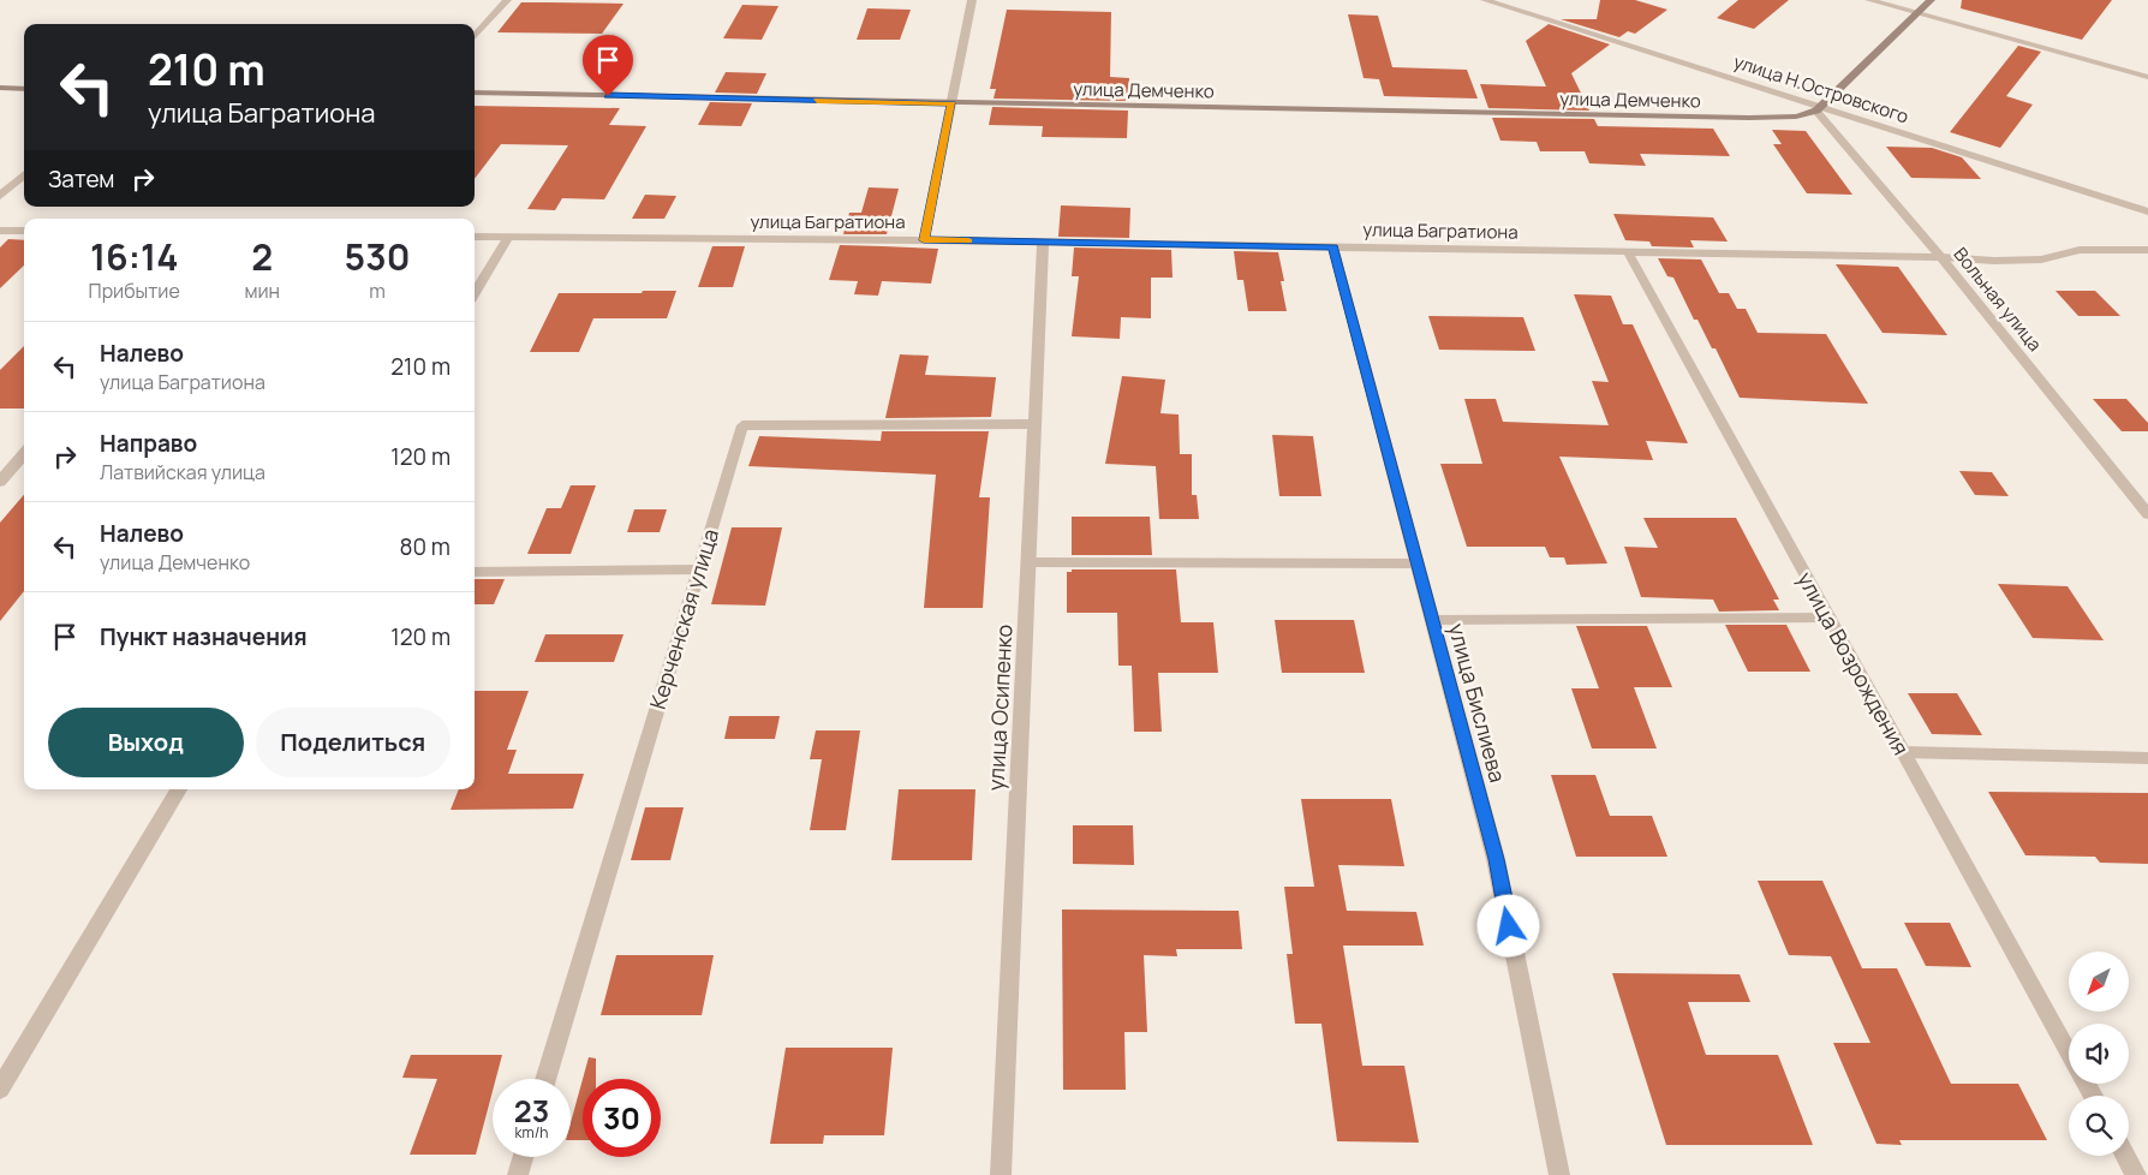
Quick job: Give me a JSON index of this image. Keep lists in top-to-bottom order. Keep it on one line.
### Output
{"streets":{"street":["улица Н.Островского","улица Демченко","улица Багратиона","Вольная улица","Керченская улица","улица Возрождения","улица Бислиева","улица Осипенко"]},"crossings":[["улица Н.Островского","улица Демченко"],["улица Н.Островского","Вольная улица"],["улица Демченко","Вольная улица"],["улица Багратиона","Вольная улица"],["улица Багратиона","улица Возрождения"],["улица Багратиона","улица Бислиева"],["улица Багратиона","улица Осипенко"],["Керченская улица","улица Осипенко"]],"north":"bottom left","page":{"turn":["210 m","улица Багратиона"],"then":"Затем","eta":["16:14","Прибытие","2","мин","530","m"],"list":[{"name":"Налево","note":"улица Багратиона","value":"210 m"},{"name":"Направо","note":"Латвийская улица","value":"120 m"},{"name":"Налево","note":"улица Демченко","value":"80 m"},{"name":"Пункт назначения","value":"120 m"}],"buttons":["Выход","Поделиться"],"speed":"23 km/h","limit":"30"}}
